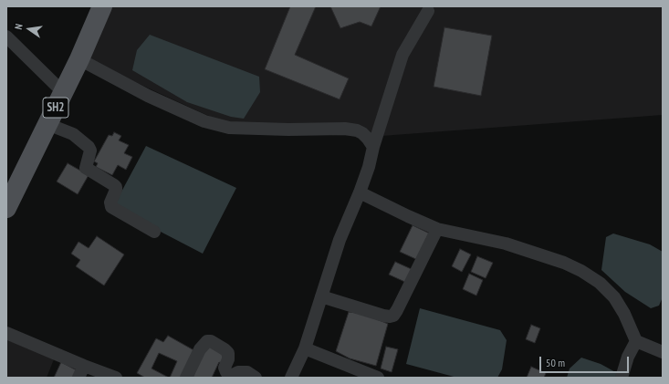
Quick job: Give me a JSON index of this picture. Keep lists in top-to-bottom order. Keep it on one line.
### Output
{"streets":{"main road":["SH2"]},"scale_bar":"50 m","north":"left"}
